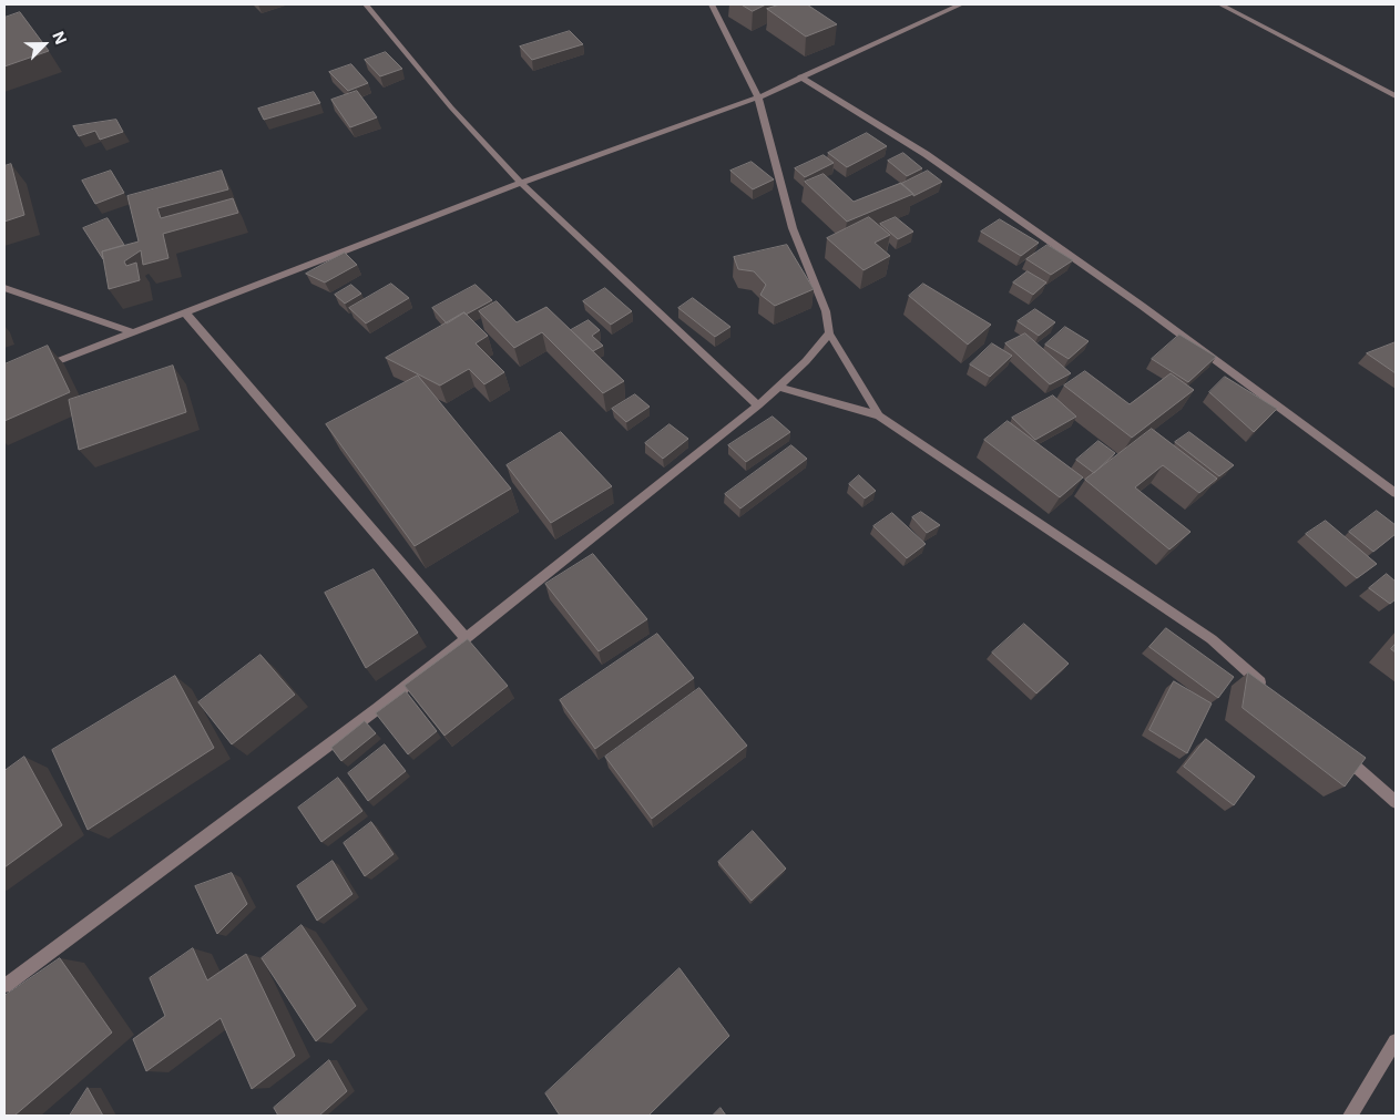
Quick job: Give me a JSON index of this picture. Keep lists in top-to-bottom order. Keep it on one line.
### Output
{"north":"top right"}
